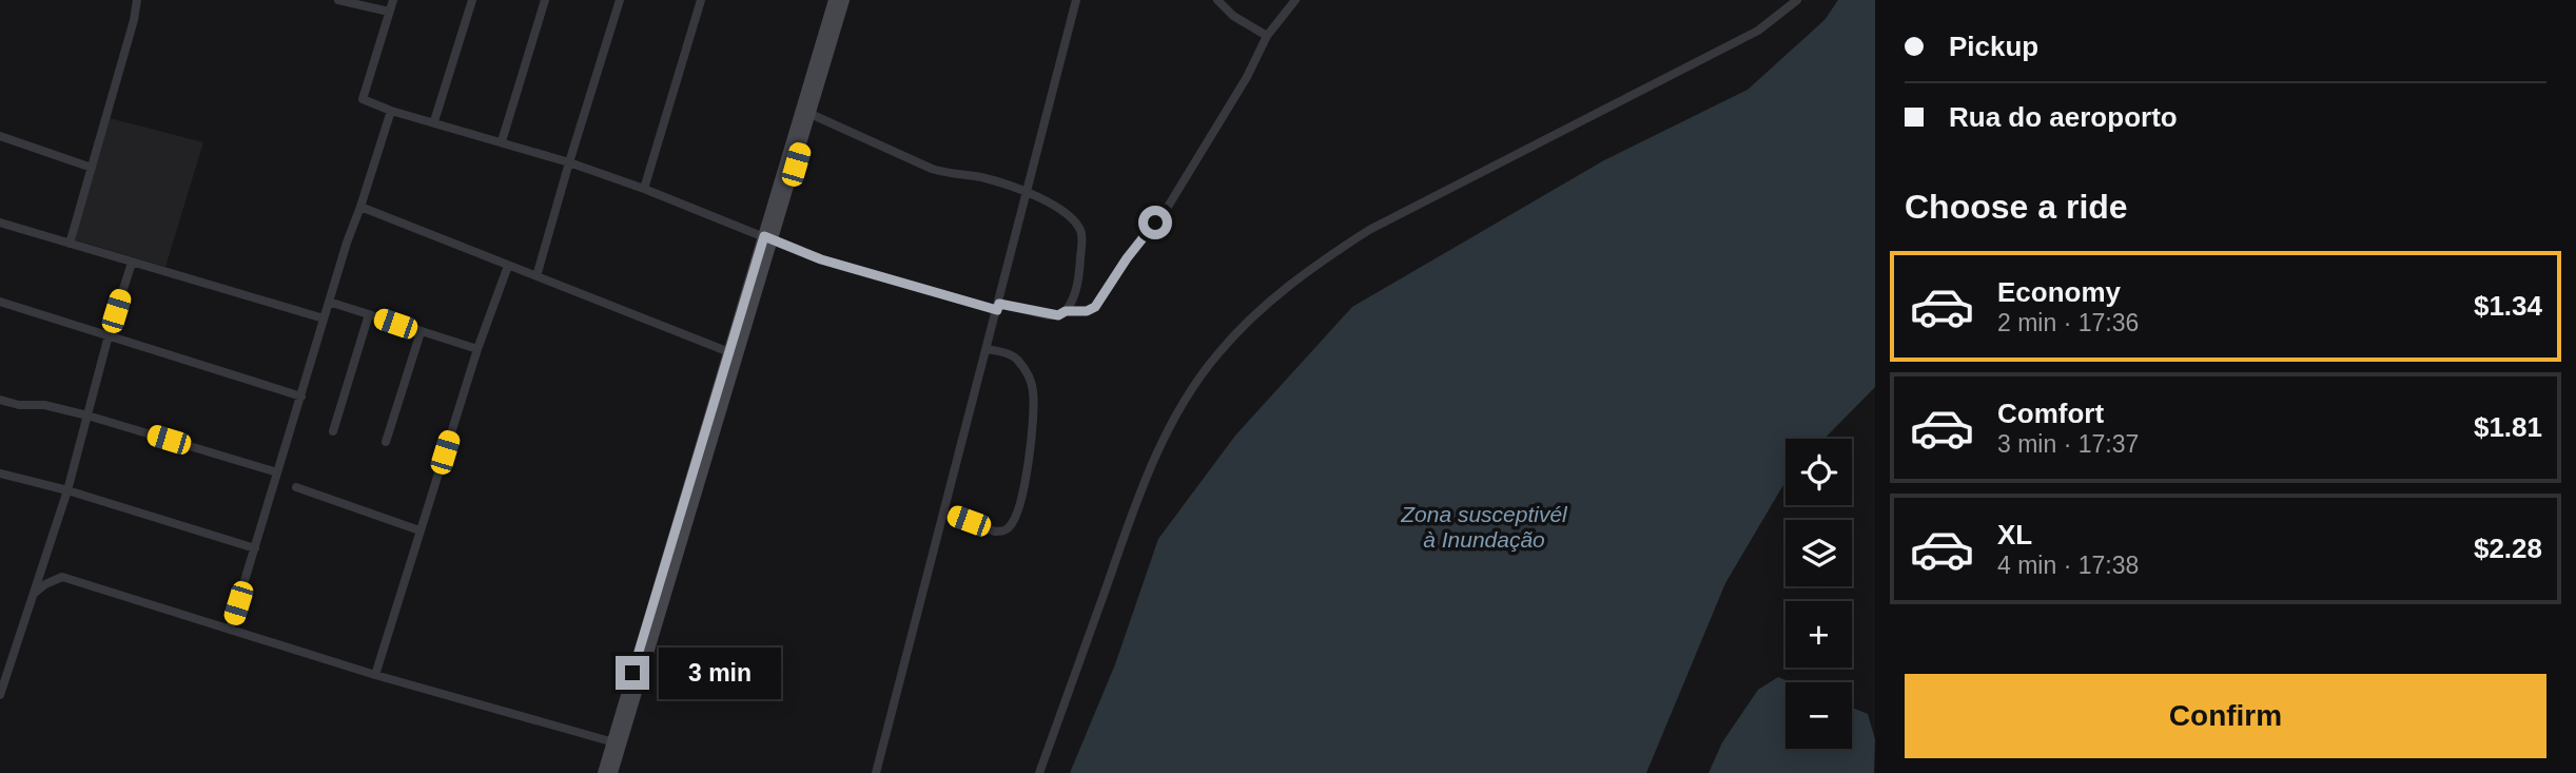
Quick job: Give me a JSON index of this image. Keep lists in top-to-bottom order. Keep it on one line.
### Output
{"water":["Zona susceptivél à Inundação"],"page":{"banner":["Pickup","Rua do aeroporto"],"heading":"Choose a ride","list":[{"name":"Economy","note":"2 min · 17:36","value":"$1.34"},{"name":"Comfort","note":"3 min · 17:37","value":"$1.81"},{"name":"XL","note":"4 min · 17:38","value":"$2.28"}],"map_buttons":["+","−"],"bubble":"3 min","buttons":"Confirm"}}
